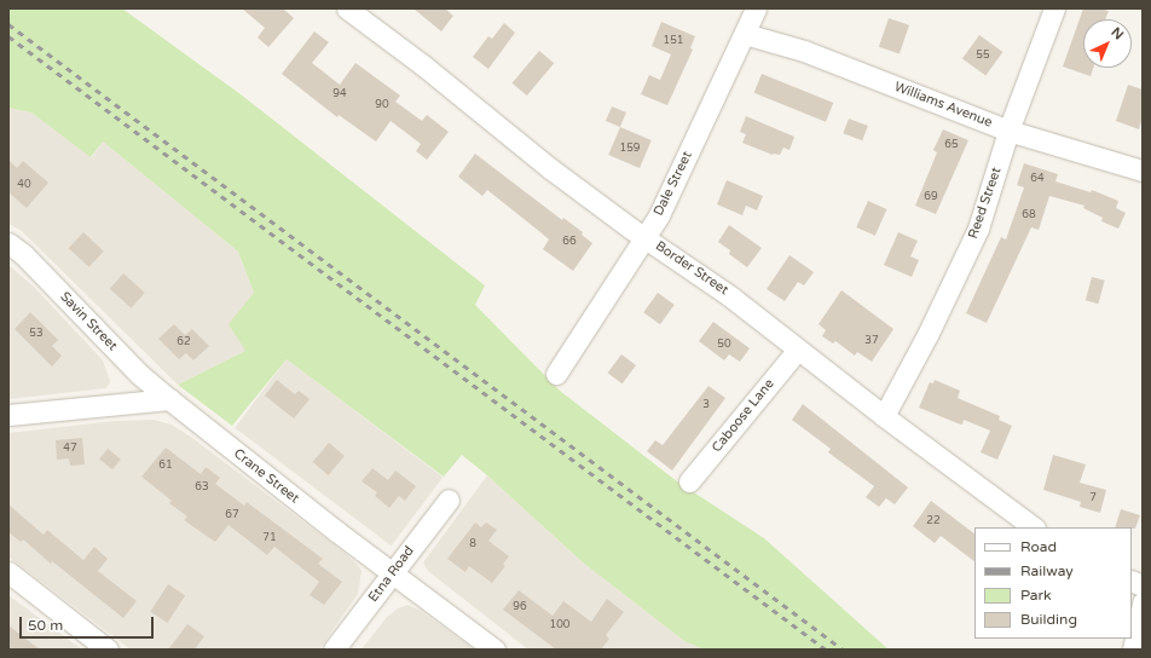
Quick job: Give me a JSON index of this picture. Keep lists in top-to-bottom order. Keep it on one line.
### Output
{"streets":{"street":["Williams Avenue","Dale Street","Reed Street","Border Street","Savin Street","Caboose Lane","Crane Street","Etna Road"]},"crossings":[["Williams Avenue","Dale Street"],["Williams Avenue","Reed Street"],["Dale Street","Border Street"],["Reed Street","Border Street"],["Border Street","Caboose Lane"],["Savin Street","Crane Street"],["Crane Street","Etna Road"]],"house_numbers":["151","55","94","90","65","159","64","40","69","68","66","53","37","62","50","3","47","61","63","7","67","22","71","8","96","100"],"legend":["Road","Railway","Park","Building"],"scale_bar":"50 m","north":"top right"}
